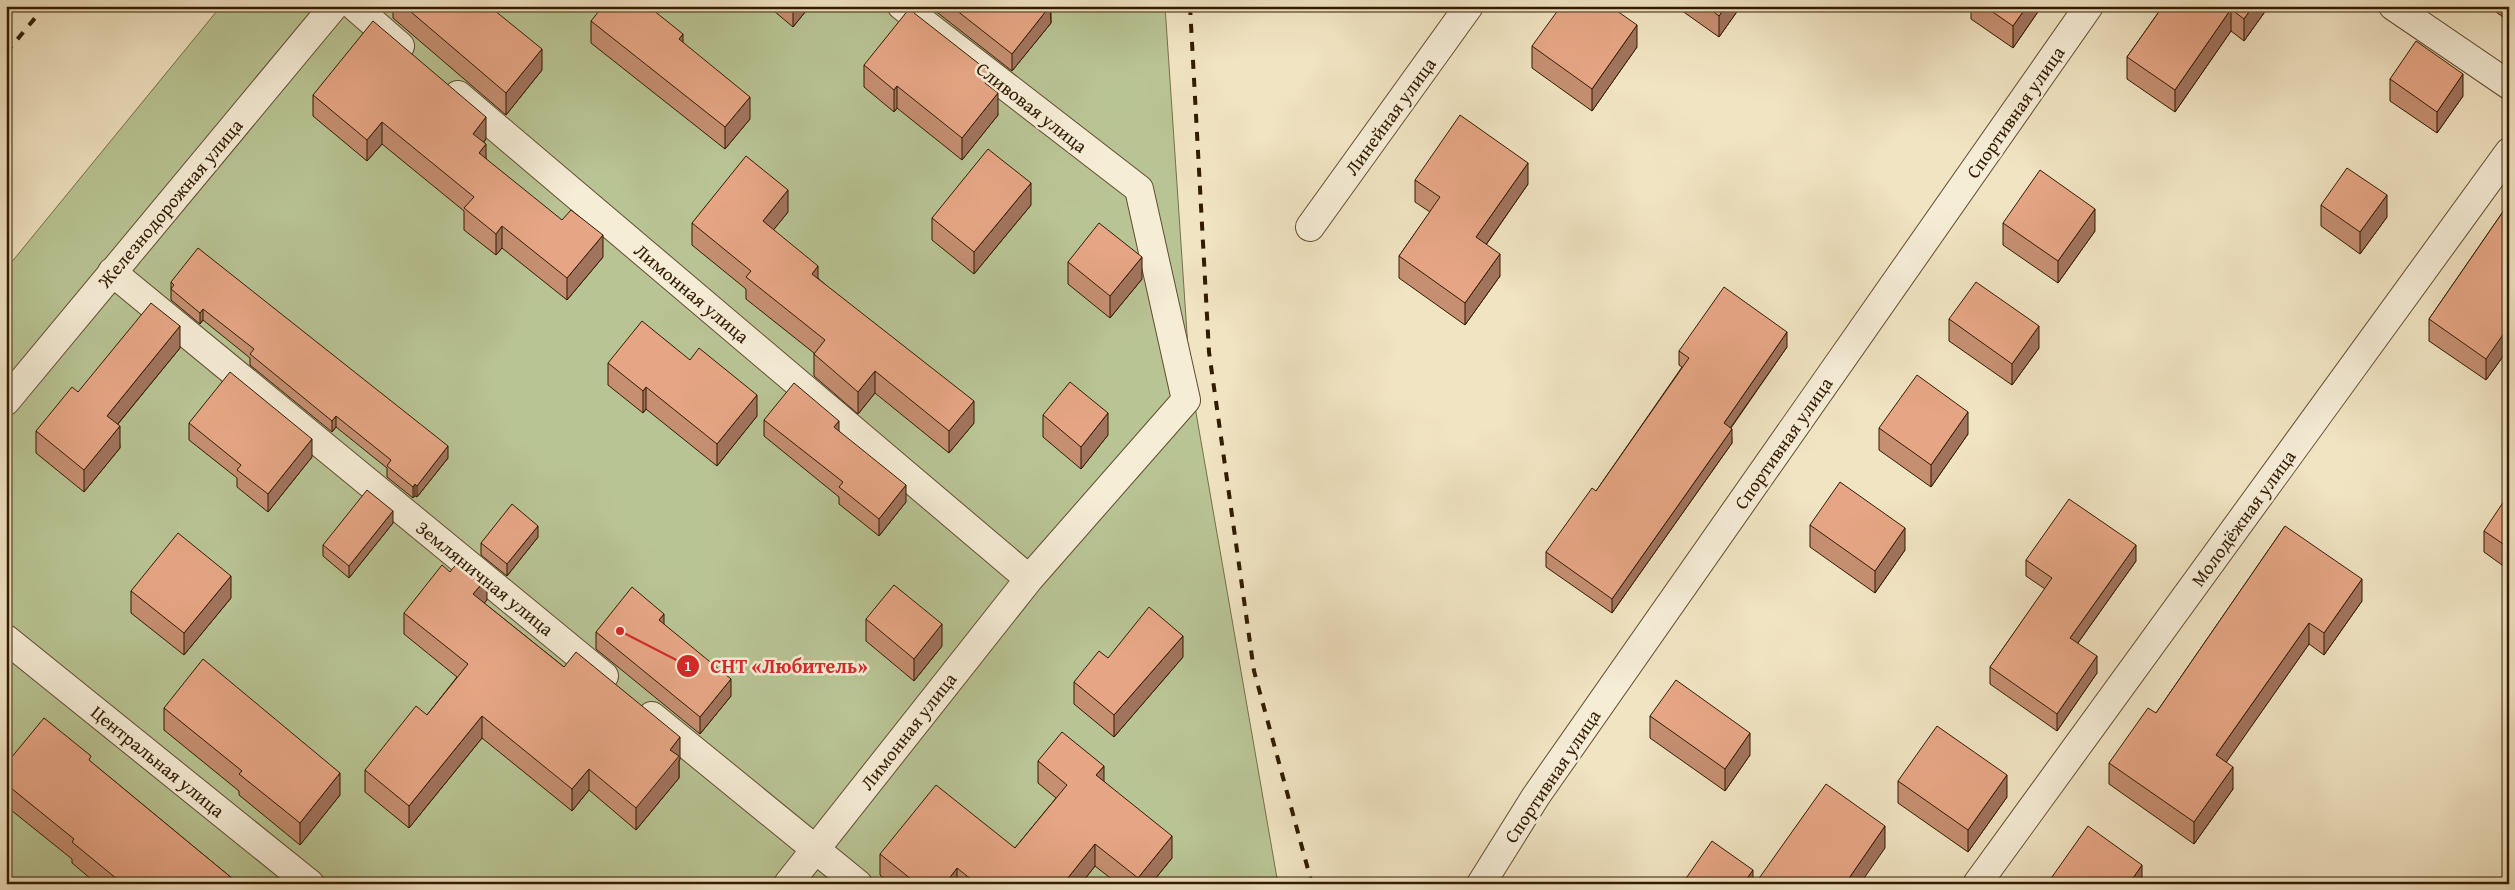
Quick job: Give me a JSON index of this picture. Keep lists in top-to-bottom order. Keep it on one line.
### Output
{"streets":{"street":["Сливовая улица","Спортивная улица","Линейная улица","Железнодорожная улица","Лимонная улица","Молодёжная улица","Земляничная улица","Центральная улица"]},"crossings":[["Сливовая улица","Лимонная улица"],["Железнодорожная улица","Земляничная улица"],["Лимонная улица","Земляничная улица"]],"places":["СНТ «Любитель»"]}
